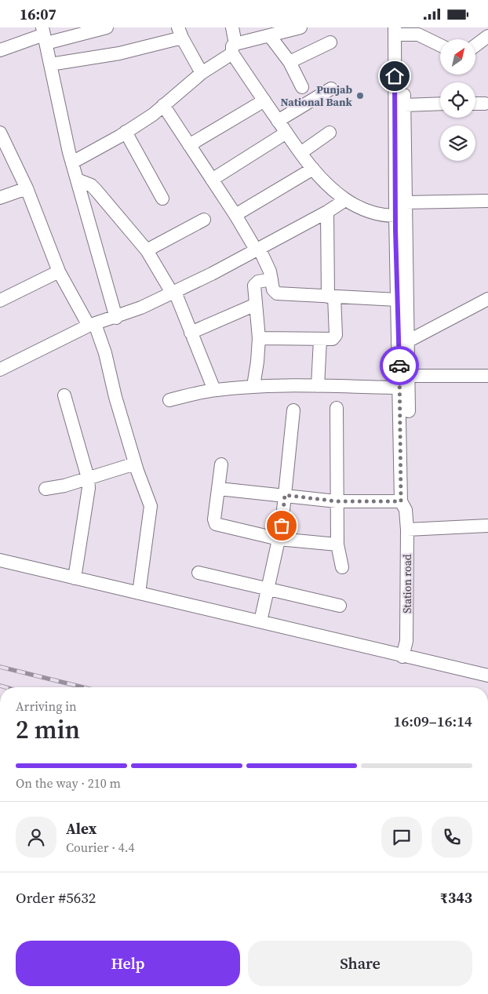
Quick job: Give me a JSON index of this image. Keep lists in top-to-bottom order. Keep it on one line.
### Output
{"streets":{"street":["Station road"]},"places":["Punjab National Bank"],"north":"top right","page":{"status":"16:07","heading":["2 min","Arriving in","16:09–16:14"],"panel":["Alex","Courier · 4.4","Order #5632","₹343"],"bar":"On the way · 210 m","buttons":["Help","Share"]}}
